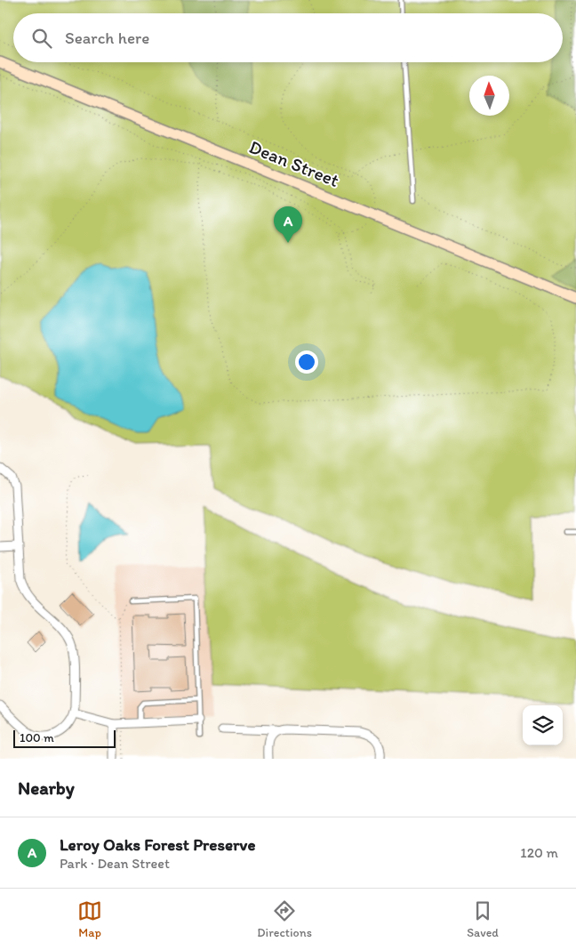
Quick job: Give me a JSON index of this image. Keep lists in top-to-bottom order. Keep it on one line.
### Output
{"streets":{"street":["Dean Street"]},"scale_bar":"100 m","north":"top","page":{"search":"Search here","pins":"A","scale":"100 m","heading":"Nearby","list":[{"mark":"A","name":"Leroy Oaks Forest Preserve","note":"Park · Dean Street","value":"120 m"}],"nav":["Map","Directions","Saved"]}}
